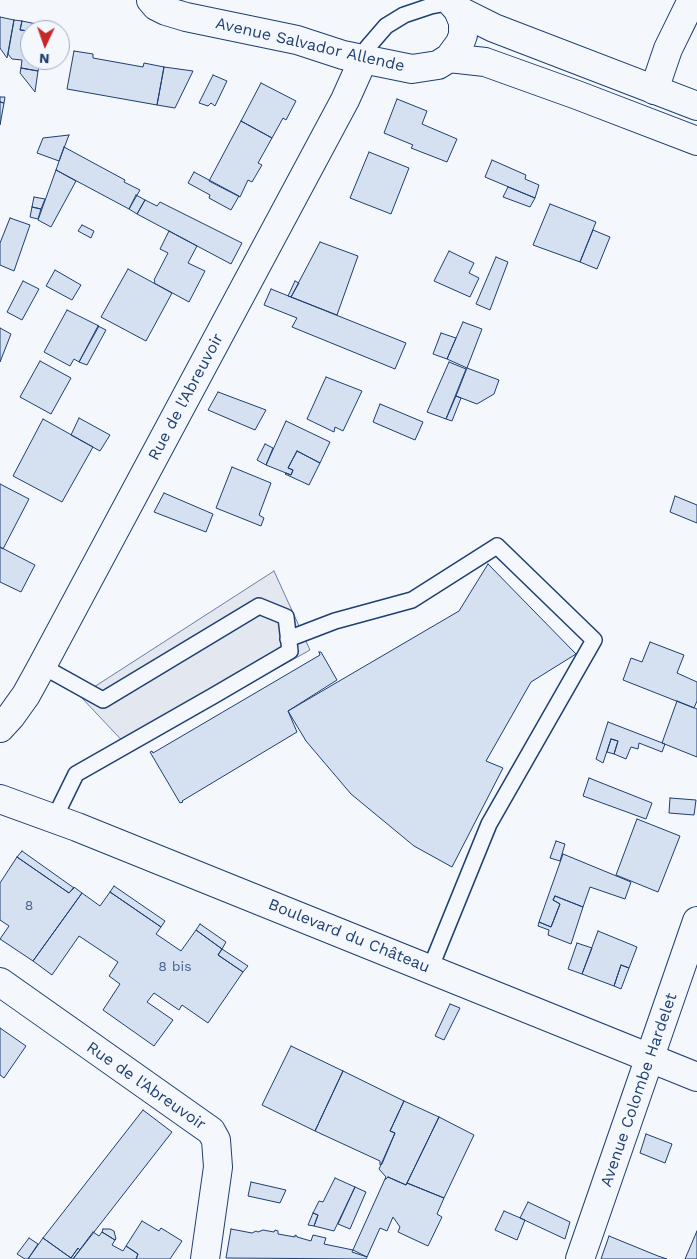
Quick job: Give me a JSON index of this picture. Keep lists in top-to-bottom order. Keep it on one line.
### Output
{"streets":{"street":["Avenue Salvador Allende","Rue de l'Abreuvoir","Boulevard du Château","Avenue Colombe Hardelet"]},"crossings":[["Avenue Salvador Allende","Rue de l'Abreuvoir"],["Boulevard du Château","Avenue Colombe Hardelet"]],"house_numbers":["8","8 bis"],"north":"bottom"}
